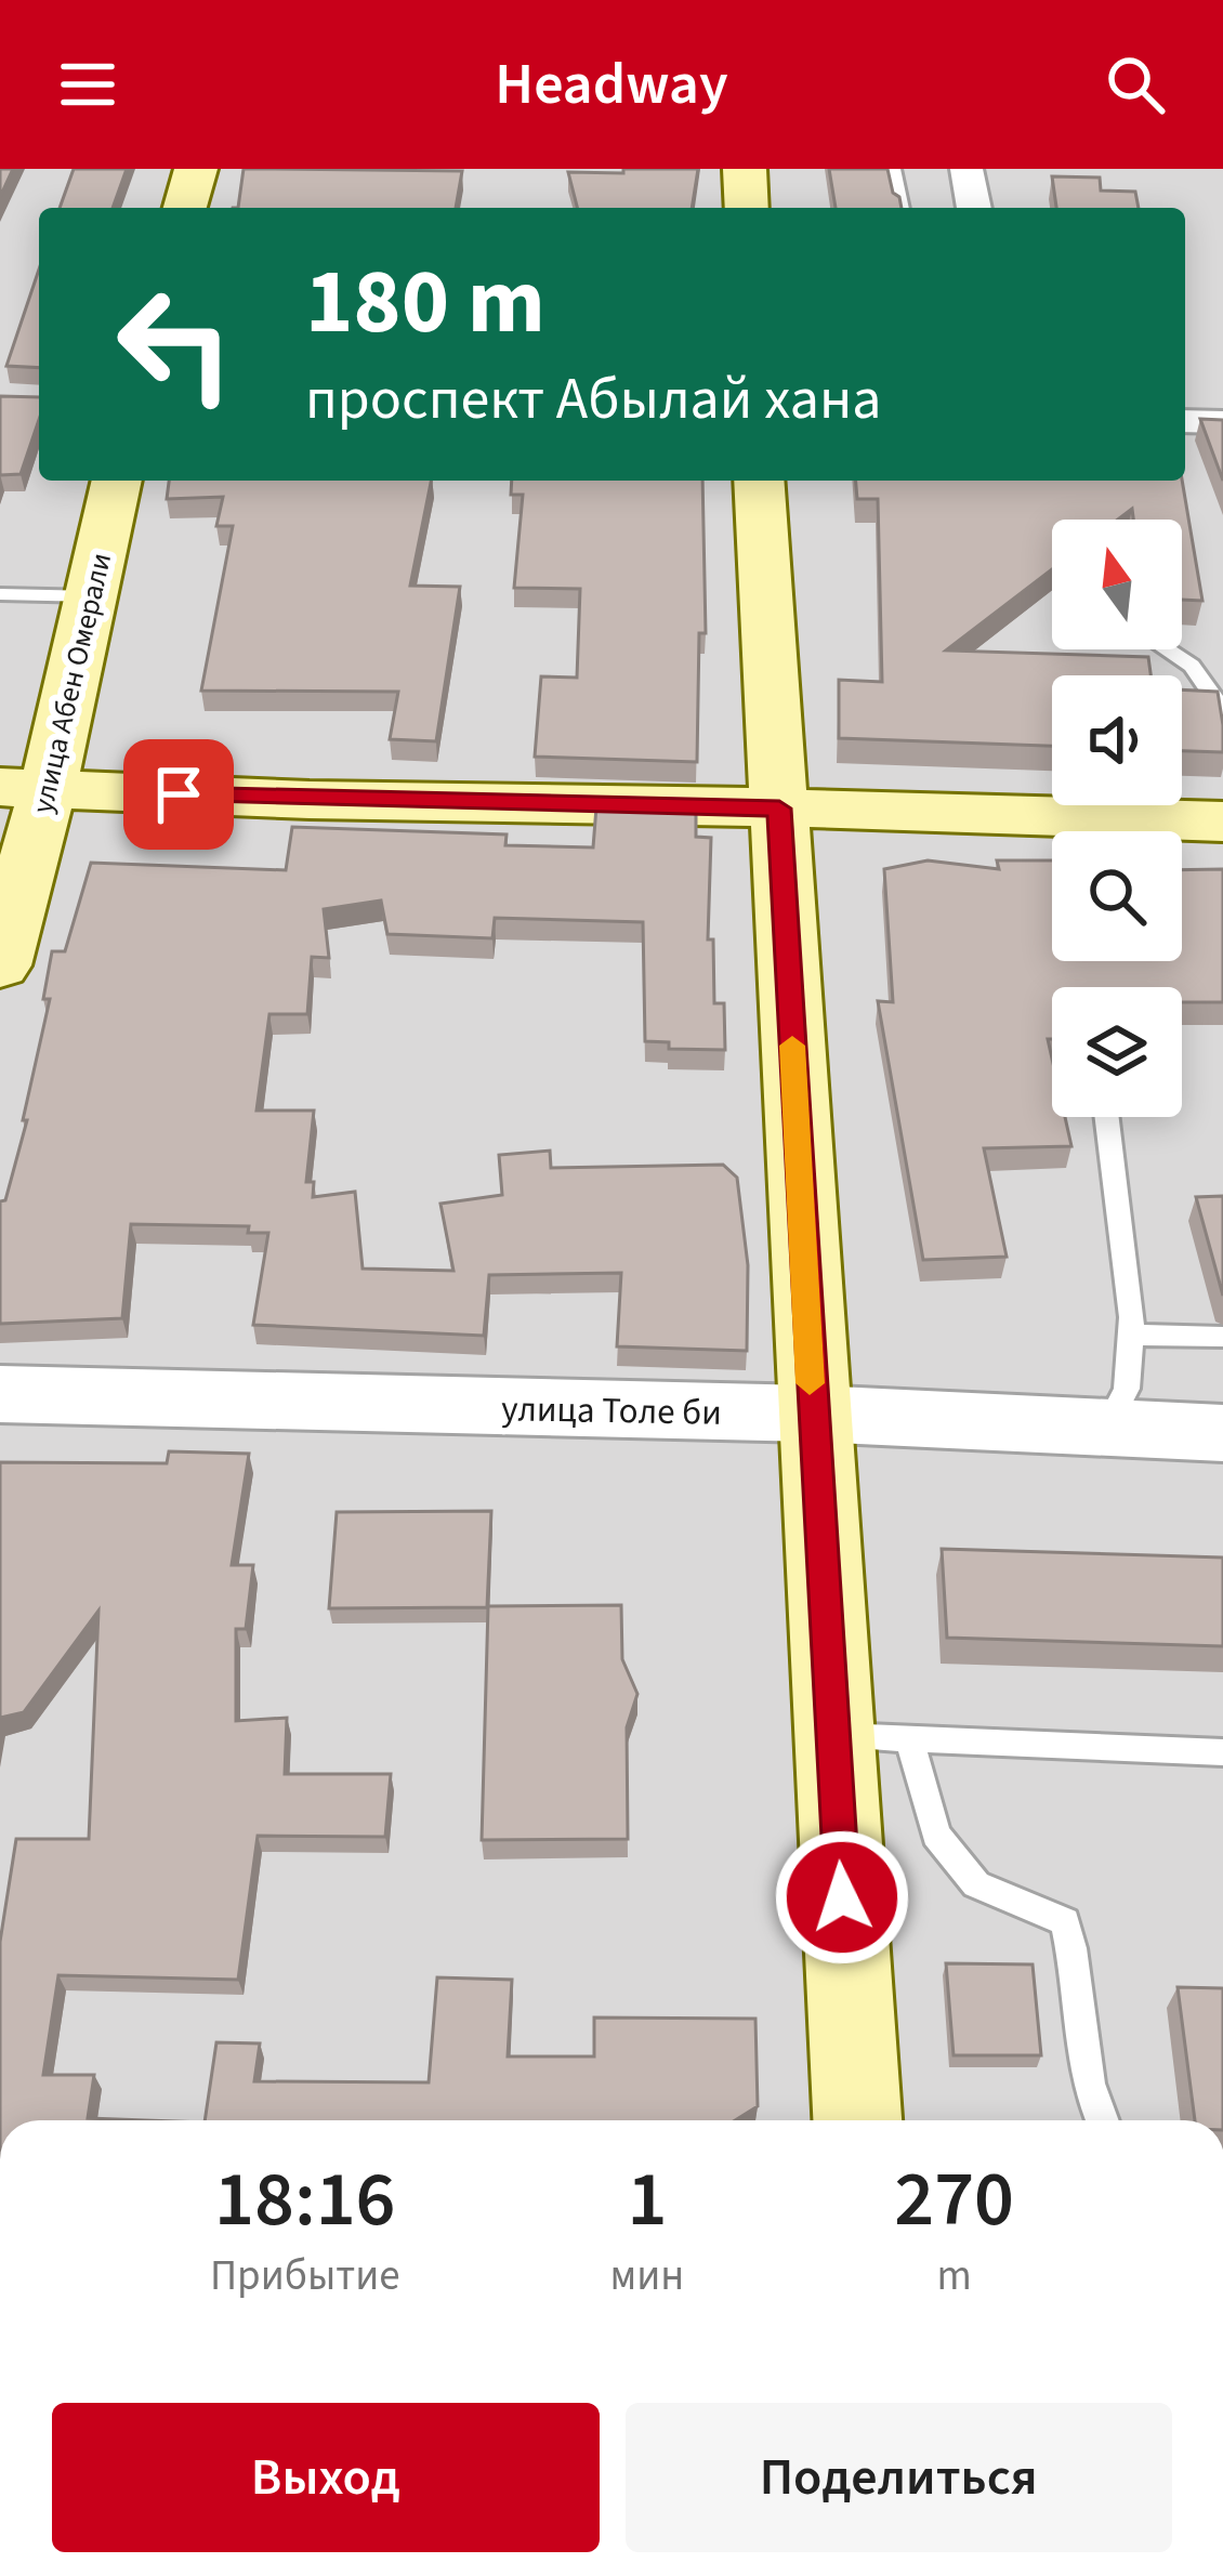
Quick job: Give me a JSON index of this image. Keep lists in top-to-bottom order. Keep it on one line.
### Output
{"streets":{"main road":["улица Абен Омерали"],"street":["улица Толе би"]},"north":"top","page":{"header":"Headway","turn":["180 m","проспект Абылай хана"],"eta":["18:16","Прибытие","1","мин","270","m"],"buttons":["Выход","Поделиться"]}}
